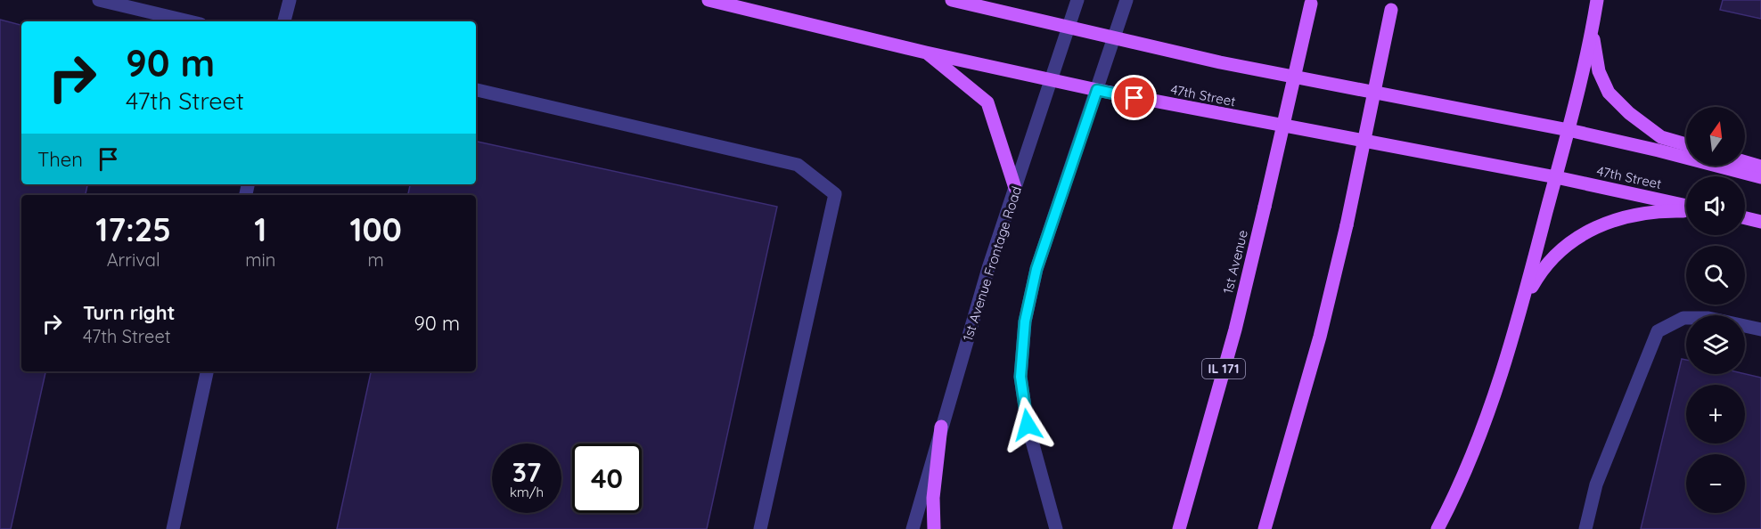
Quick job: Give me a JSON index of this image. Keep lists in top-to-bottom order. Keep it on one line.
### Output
{"streets":{"main road":["47th Street","1st Avenue","IL 171"],"street":["1st Avenue Frontage Road"]},"crossings":[["47th Street","1st Avenue Frontage Road"]],"north":"top","page":{"turn":["90 m","47th Street"],"map_buttons":["+","−"],"then":"Then","eta":["17:25","Arrival","1","min","100","m"],"list":[{"name":"Turn right","note":"47th Street","value":"90 m"}],"speed":"37 km/h","limit":"40"}}
